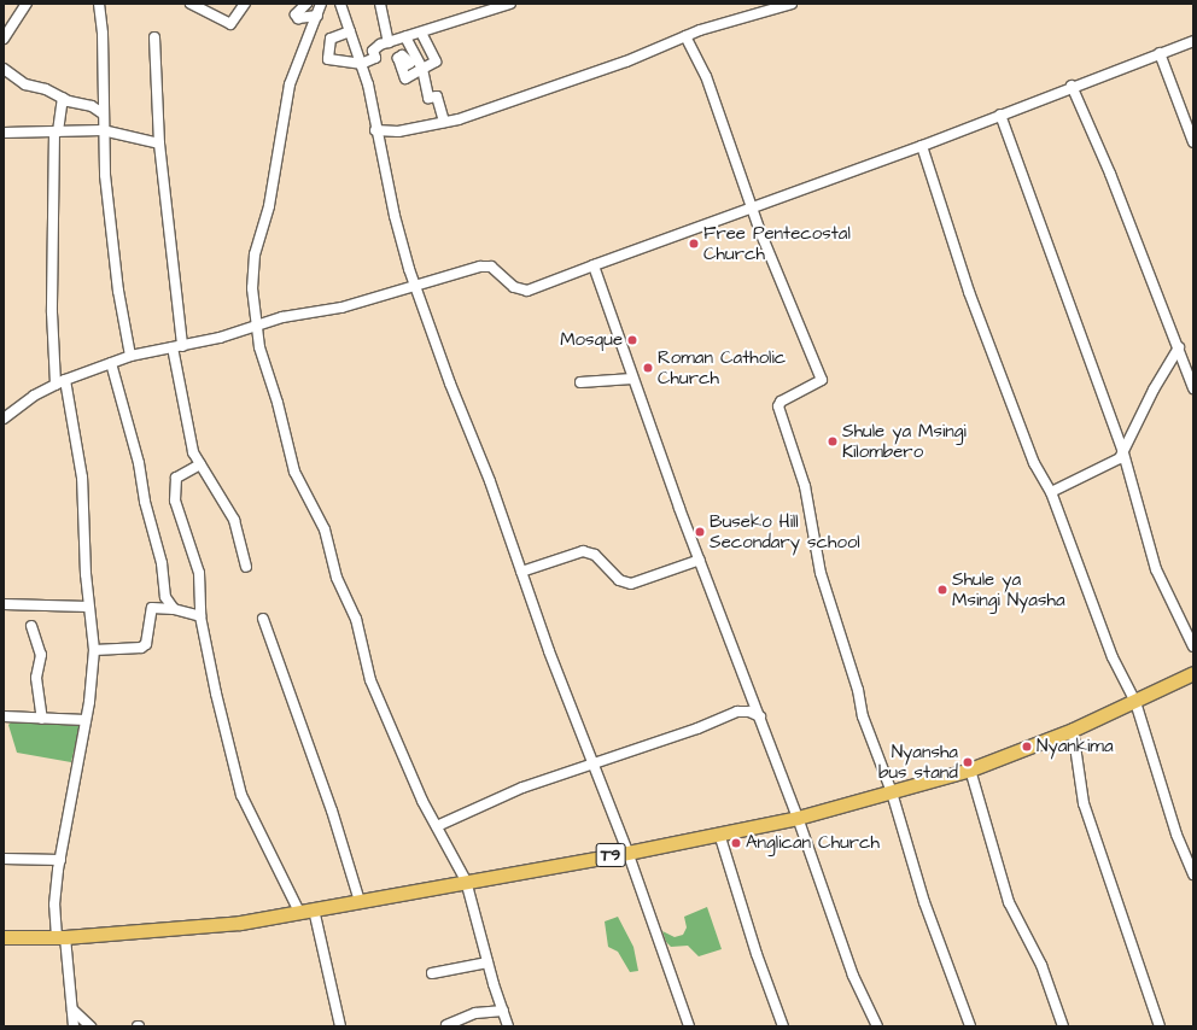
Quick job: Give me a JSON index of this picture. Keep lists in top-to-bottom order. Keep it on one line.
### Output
{"streets":{"highway":["T9"]},"places":["Free Pentecostal Church","Mosque","Roman Catholic Church","Shule ya Msingi Kilombero","Buseko Hill Secondary school","Shule ya Msingi Nyasha","Nyankima","Nyansha bus stand","Anglican Church"]}
